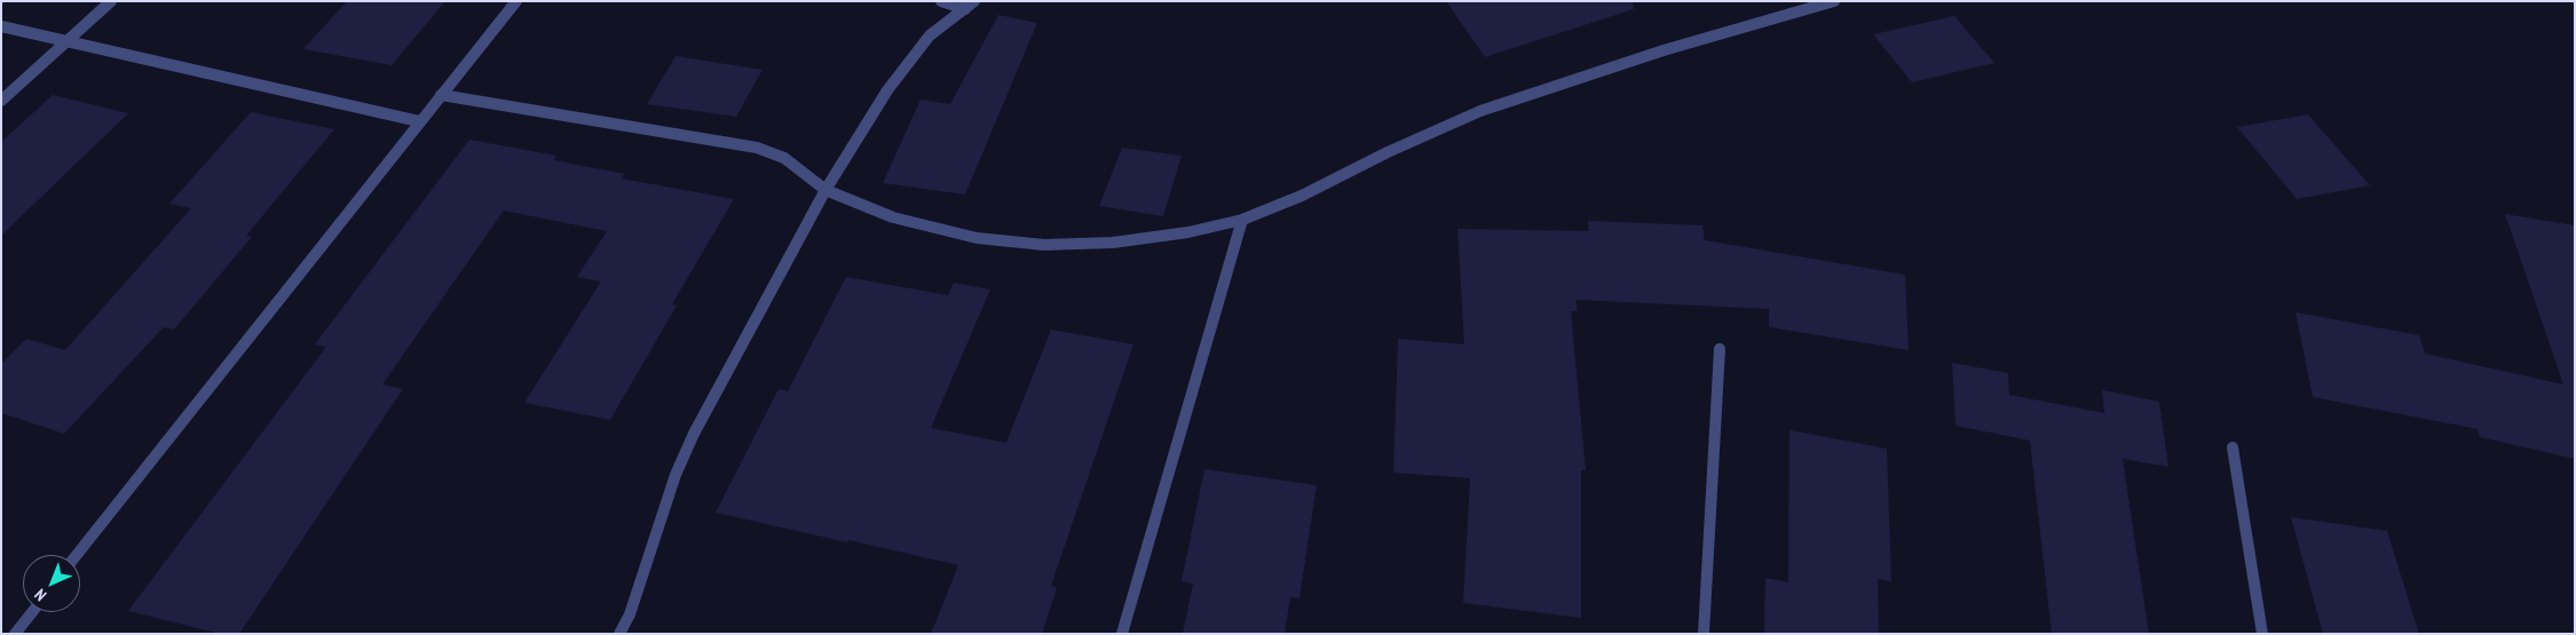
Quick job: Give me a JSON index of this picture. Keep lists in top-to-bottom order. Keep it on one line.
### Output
{"north":"bottom left"}
